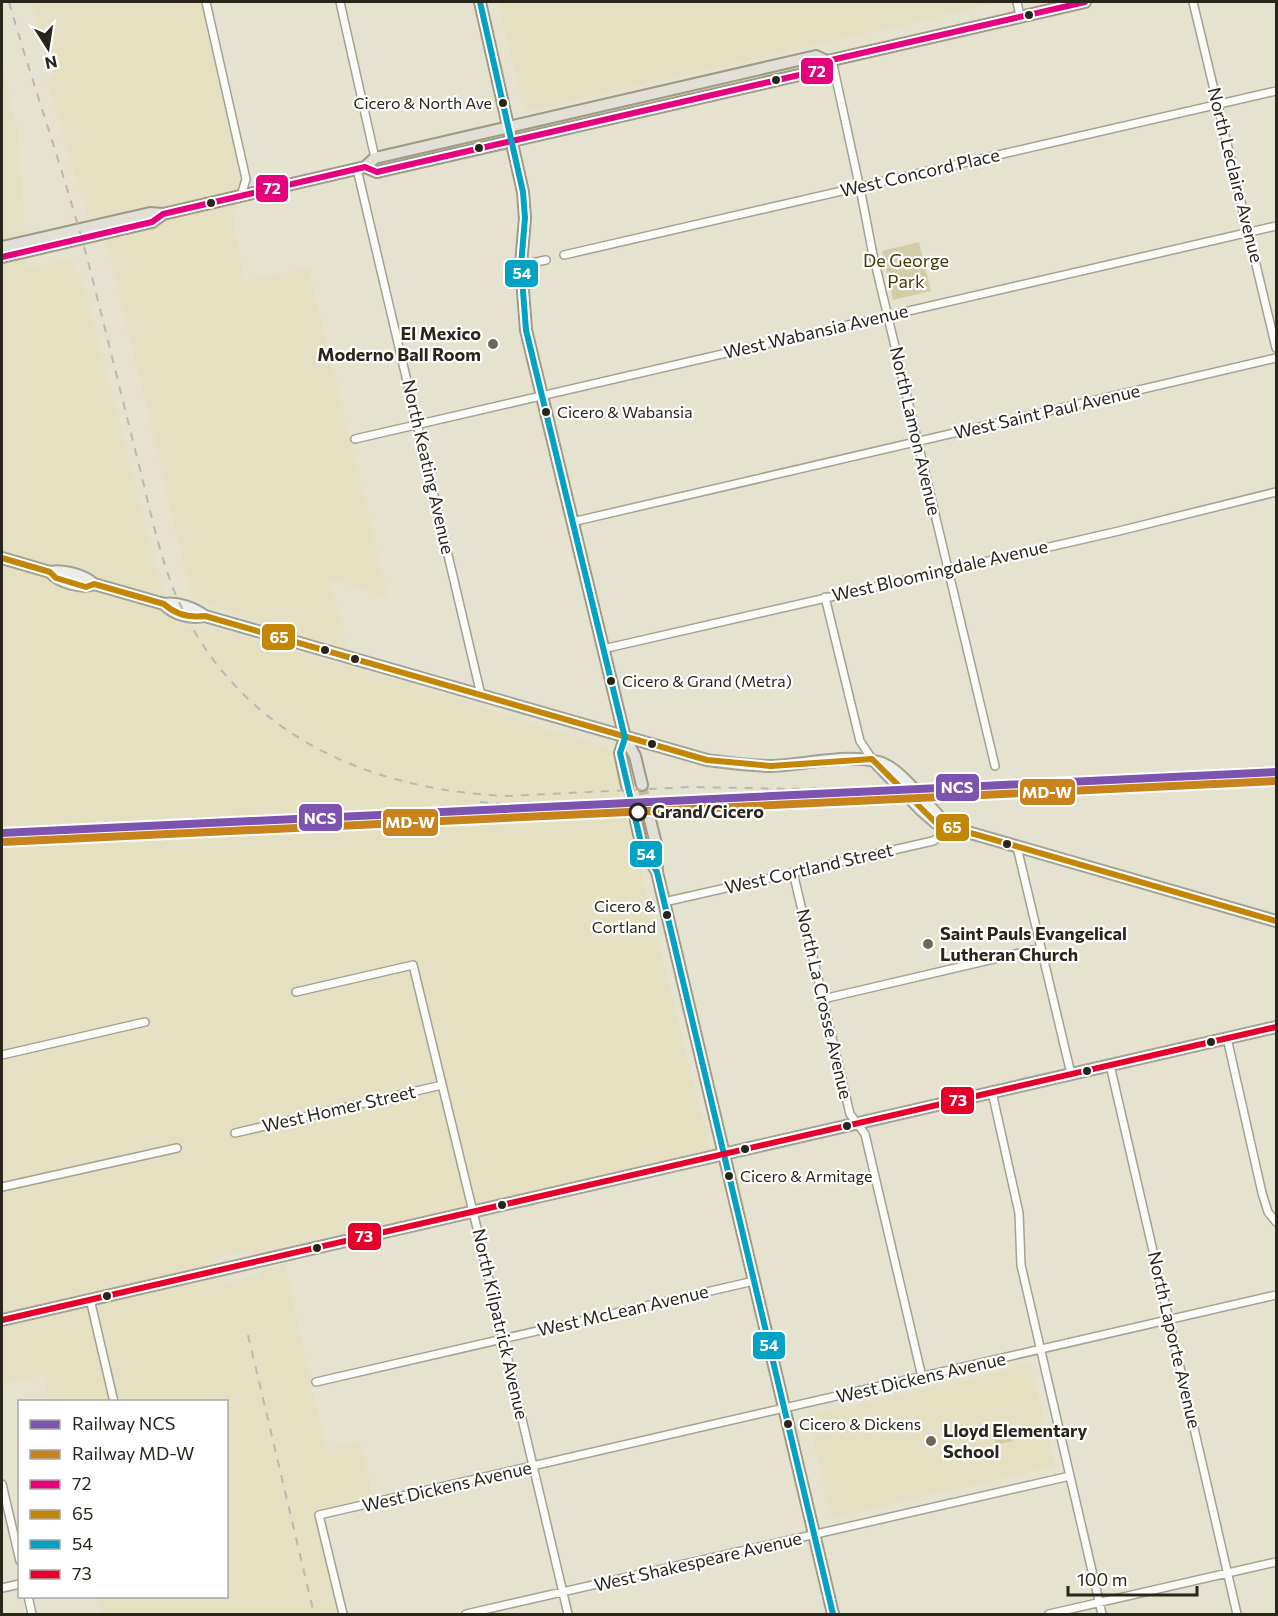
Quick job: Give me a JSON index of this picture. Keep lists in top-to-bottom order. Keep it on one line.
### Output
{"streets":{"street":["West Concord Place","North Leclaire Avenue","West Wabansia Avenue","West Saint Paul Avenue","North Lamon Avenue","North Keating Avenue","West Bloomingdale Avenue","West Cortland Street","North La Crosse Avenue","West Homer Street","West McLean Avenue","North Kilpatrick Avenue","North Laporte Avenue","West Dickens Avenue","West Shakespeare Avenue"]},"crossings":[["West Concord Place","North Leclaire Avenue"],["West Concord Place","North Lamon Avenue"],["North Leclaire Avenue","West Wabansia Avenue"],["West Wabansia Avenue","North Lamon Avenue"],["West Wabansia Avenue","North Keating Avenue"],["West Saint Paul Avenue","North Lamon Avenue"],["North Lamon Avenue","West Bloomingdale Avenue"],["West Cortland Street","North La Crosse Avenue"],["North La Crosse Avenue","West Dickens Avenue"],["West Homer Street","North Kilpatrick Avenue"],["West McLean Avenue","North Kilpatrick Avenue"],["North Kilpatrick Avenue","West Dickens Avenue"],["North Kilpatrick Avenue","West Shakespeare Avenue"],["North Laporte Avenue","West Dickens Avenue"]],"parks":["De George Park"],"places":["Cicero & North Ave","El Mexico Moderno Ball Room","Cicero & Wabansia","Cicero & Grand (Metra)","Grand/Cicero","Cicero & Cortland","Saint Pauls Evangelical Lutheran Church","Cicero & Armitage","Cicero & Dickens","Lloyd Elementary School"],"lines":["transit line 72","transit line 54","transit line 65","rail line NCS","rail line MD-W","transit line 73"],"legend":["Railway NCS","Railway MD-W","72","65","54","73"],"scale_bar":"100 m","north":"bottom"}
